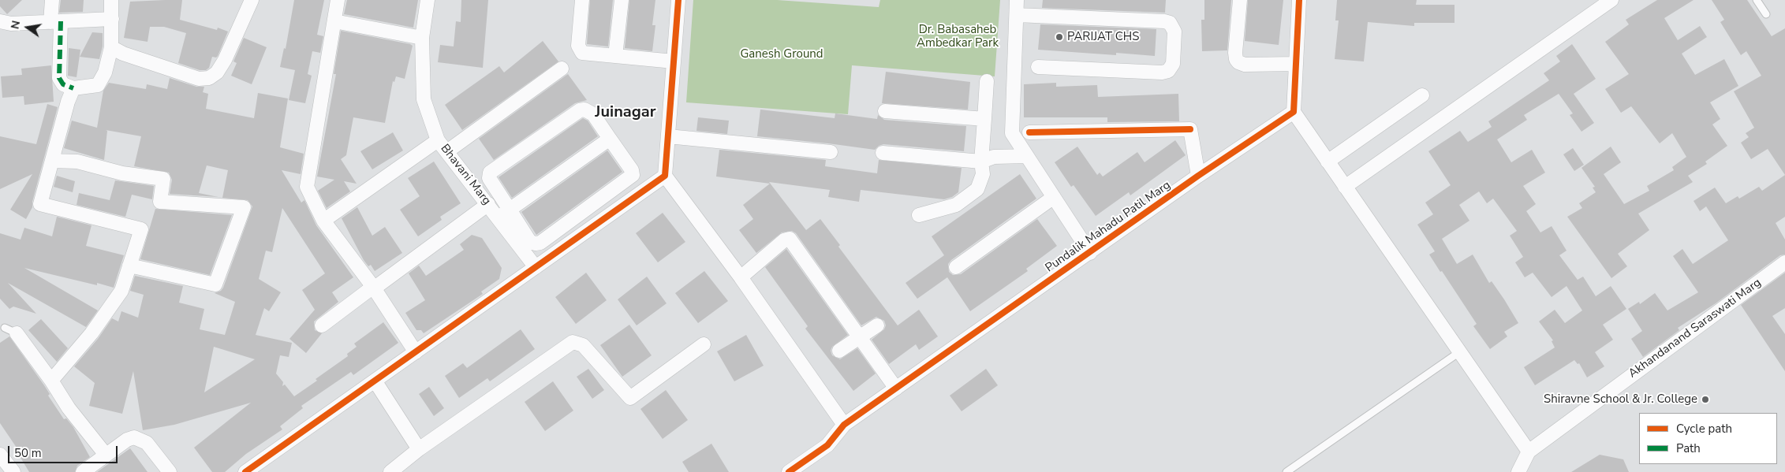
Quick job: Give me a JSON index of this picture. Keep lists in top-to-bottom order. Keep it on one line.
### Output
{"streets":{"street":["Bhavani Marg","Pundalik Mahadu Patil Marg","Akhandanand Saraswati Marg"]},"districts":["Juinagar"],"parks":["Dr. Babasaheb Ambedkar Park","Ganesh Ground"],"places":["PARIJAT CHS","Shiravne School & Jr. College"],"legend":["Cycle path","Path"],"scale_bar":"50 m","north":"left"}
